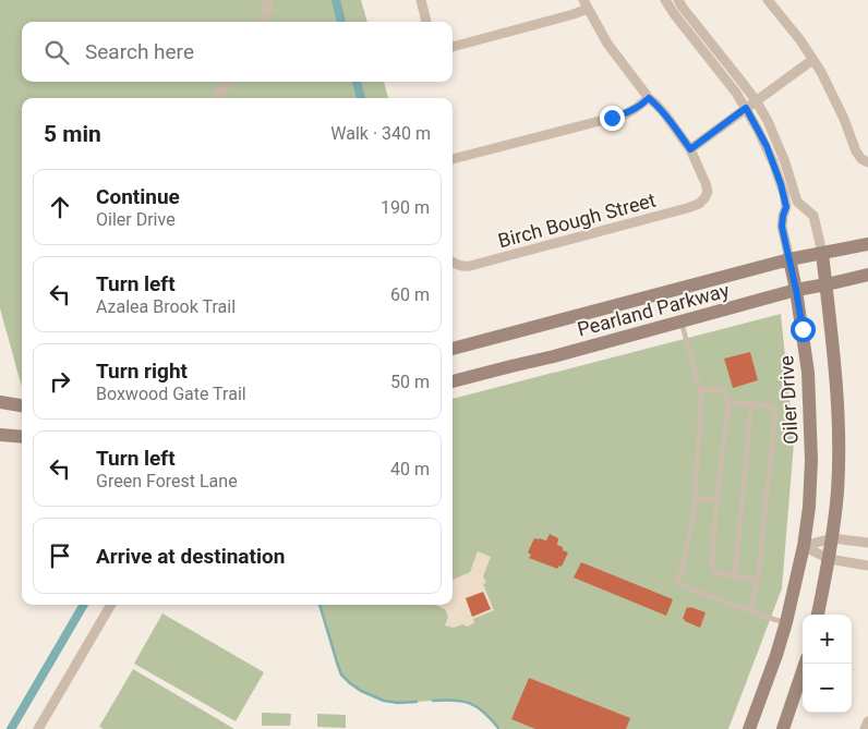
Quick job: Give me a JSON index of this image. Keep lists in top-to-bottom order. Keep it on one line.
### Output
{"streets":{"main road":["Pearland Parkway","Oiler Drive"],"street":["Birch Bough Street"]},"crossings":[["Pearland Parkway","Oiler Drive"]],"page":{"search":"Search here","heading":["5 min","Walk · 340 m"],"list":[["Continue","Oiler Drive","190 m"],["Turn left","Azalea Brook Trail","60 m"],["Turn right","Boxwood Gate Trail","50 m"],["Turn left","Green Forest Lane","40 m"],"Arrive at destination"],"map_buttons":["+","−"]}}
